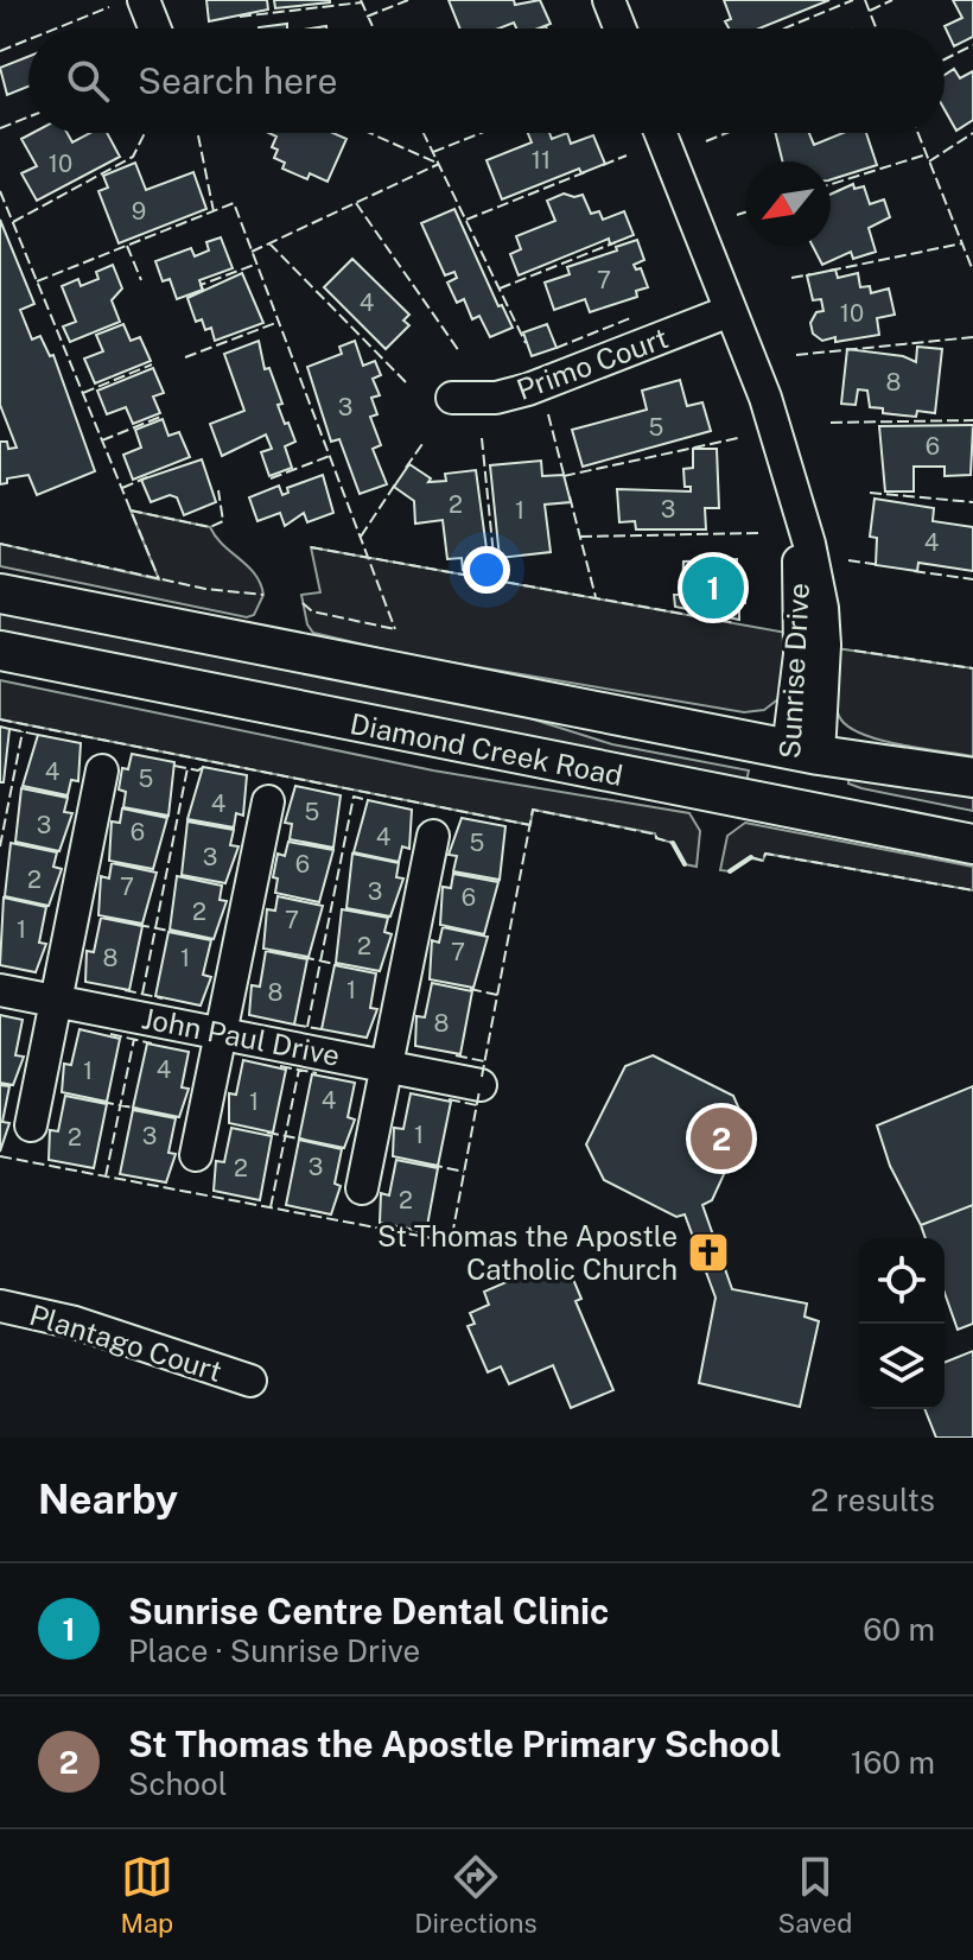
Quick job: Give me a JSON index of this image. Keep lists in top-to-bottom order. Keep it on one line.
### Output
{"streets":{"main road":["Sunrise Drive","Diamond Creek Road"],"street":["Primo Court","John Paul Drive","Plantago Court"]},"crossings":[["Primo Court","Sunrise Drive"],["Sunrise Drive","Diamond Creek Road"]],"places":{"church":["St Thomas the Apostle Catholic Church"]},"house_numbers":["11","10","9","7","4","10","8","3","5","6","2","3","1","4","4","5","4","5","3","6","4","5","3","6","2","7","3","6","2","7","1","2","7","8","1","1","8","8","4","1","4","1","1","3","2","3","2","2"],"north":"bottom left","page":{"search":"Search here","pins":["1","2"],"heading":["Nearby","2 results"],"list":[{"mark":"1","name":"Sunrise Centre Dental Clinic","note":"Place · Sunrise Drive","value":"60 m"},{"mark":"2","name":"St Thomas the Apostle Primary School","note":"School","value":"160 m"}],"nav":["Map","Directions","Saved"]}}
